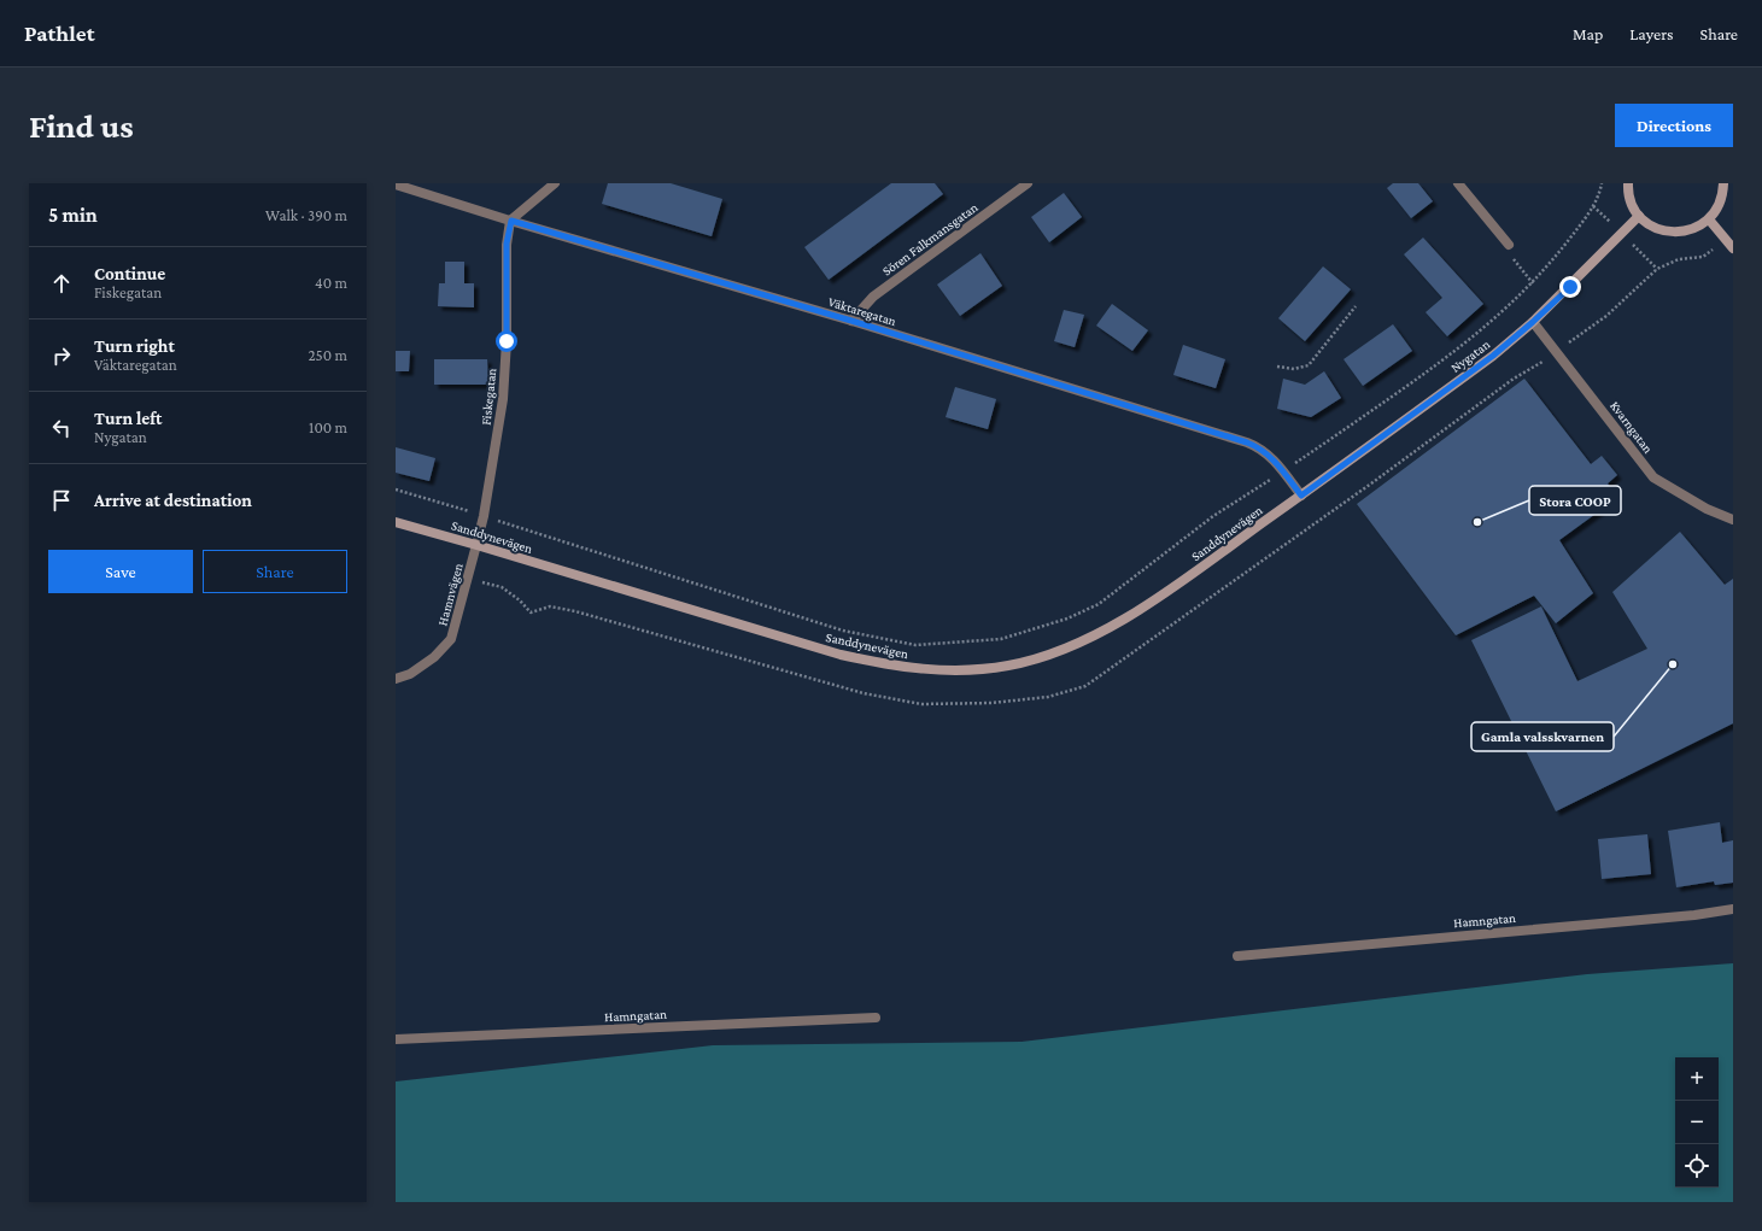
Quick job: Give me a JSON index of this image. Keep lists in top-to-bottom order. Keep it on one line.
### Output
{"streets":{"street":["Sören Falkmansgatan","Väktaregatan","Nygatan","Fiskegatan","Kvarngatan","Sanddynevägen","Hamnvägen","Hamngatan"]},"crossings":[["Sören Falkmansgatan","Väktaregatan"],["Väktaregatan","Nygatan"],["Väktaregatan","Fiskegatan"],["Väktaregatan","Sanddynevägen"],["Nygatan","Kvarngatan"],["Nygatan","Sanddynevägen"],["Fiskegatan","Sanddynevägen"],["Fiskegatan","Hamnvägen"],["Sanddynevägen","Hamnvägen"]],"places":["Stora COOP","Gamla valsskvarnen"],"page":{"header":"Pathlet","nav":["Map","Layers","Share"],"buttons":["Directions",["Save","Share"]],"title":"Find us","heading":["5 min","Walk · 390 m"],"list":[["Continue","Fiskegatan","40 m"],["Turn right","Väktaregatan","250 m"],["Turn left","Nygatan","100 m"],"Arrive at destination"],"map_buttons":["+","−"]}}
